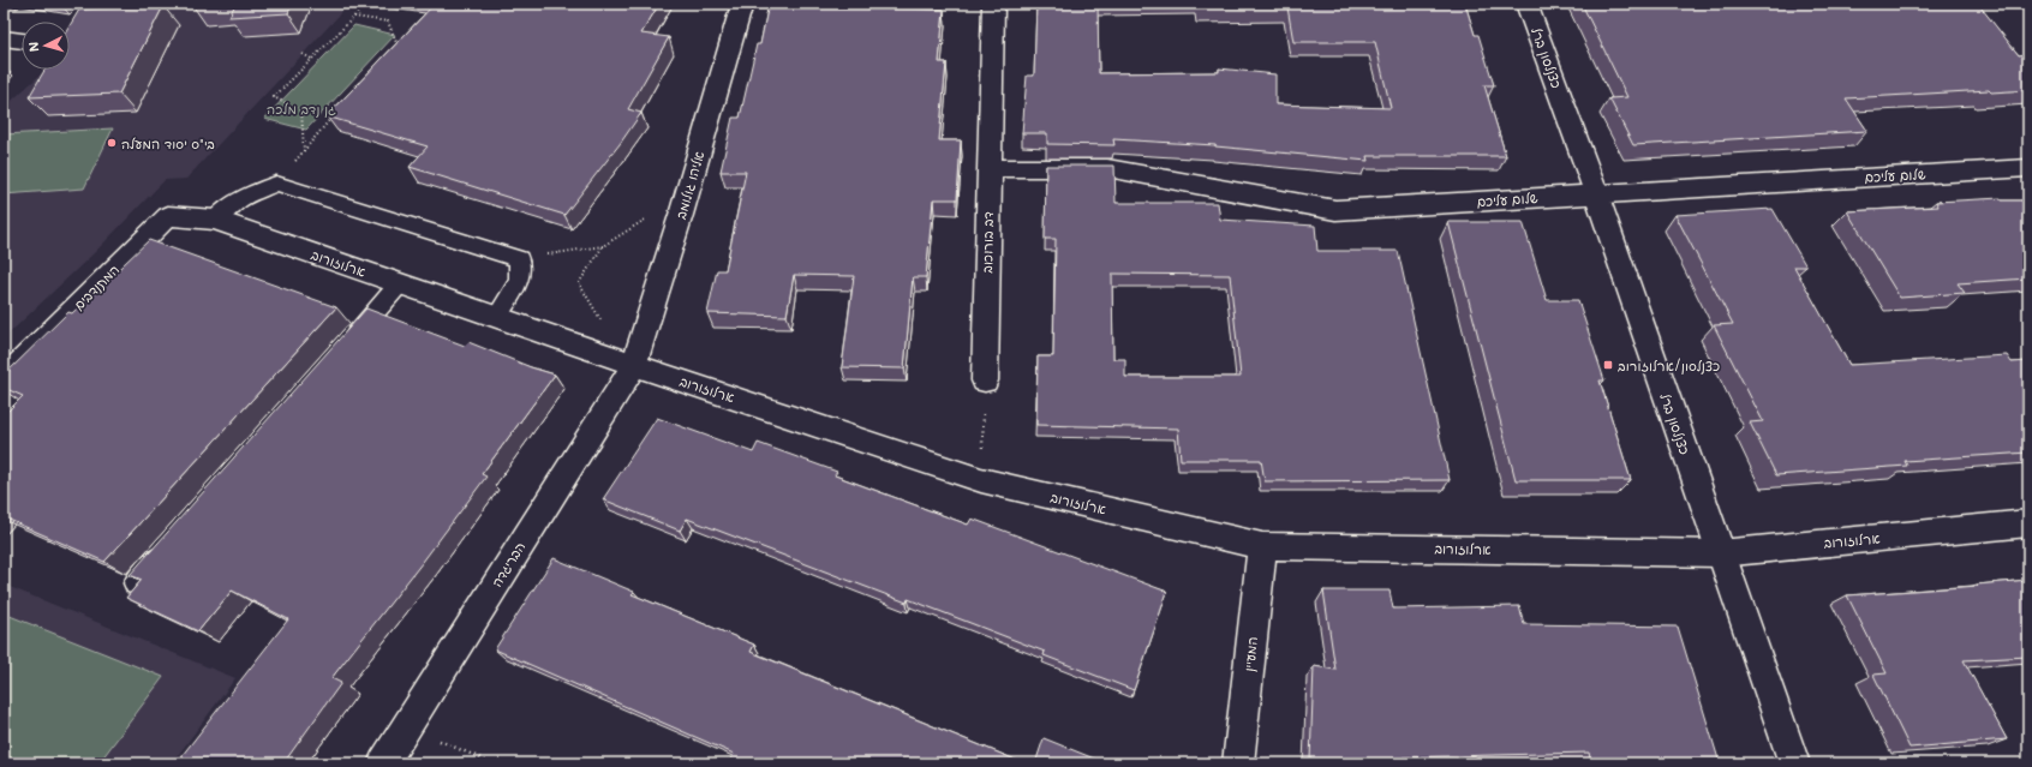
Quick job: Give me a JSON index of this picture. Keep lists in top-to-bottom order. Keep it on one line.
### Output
{"streets":{"street":["כצנלסון ברל","שלום עליכם","אליהו גולומב","דב בורוכוב","ארלוזורוב","המתנדבים","הבריגדה","המעיין"]},"crossings":[["כצנלסון ברל","שלום עליכם"],["כצנלסון ברל","ארלוזורוב"],["שלום עליכם","דב בורוכוב"],["אליהו גולומב","ארלוזורוב"],["אליהו גולומב","הבריגדה"],["ארלוזורוב","המתנדבים"],["ארלוזורוב","הבריגדה"],["ארלוזורוב","המעיין"]],"parks":["גן נדב מלכה"],"places":{"other":["בי\"ס יסוד המעלה"],"transit":["כצנלסון/ארלוזורוב"]},"north":"left"}
